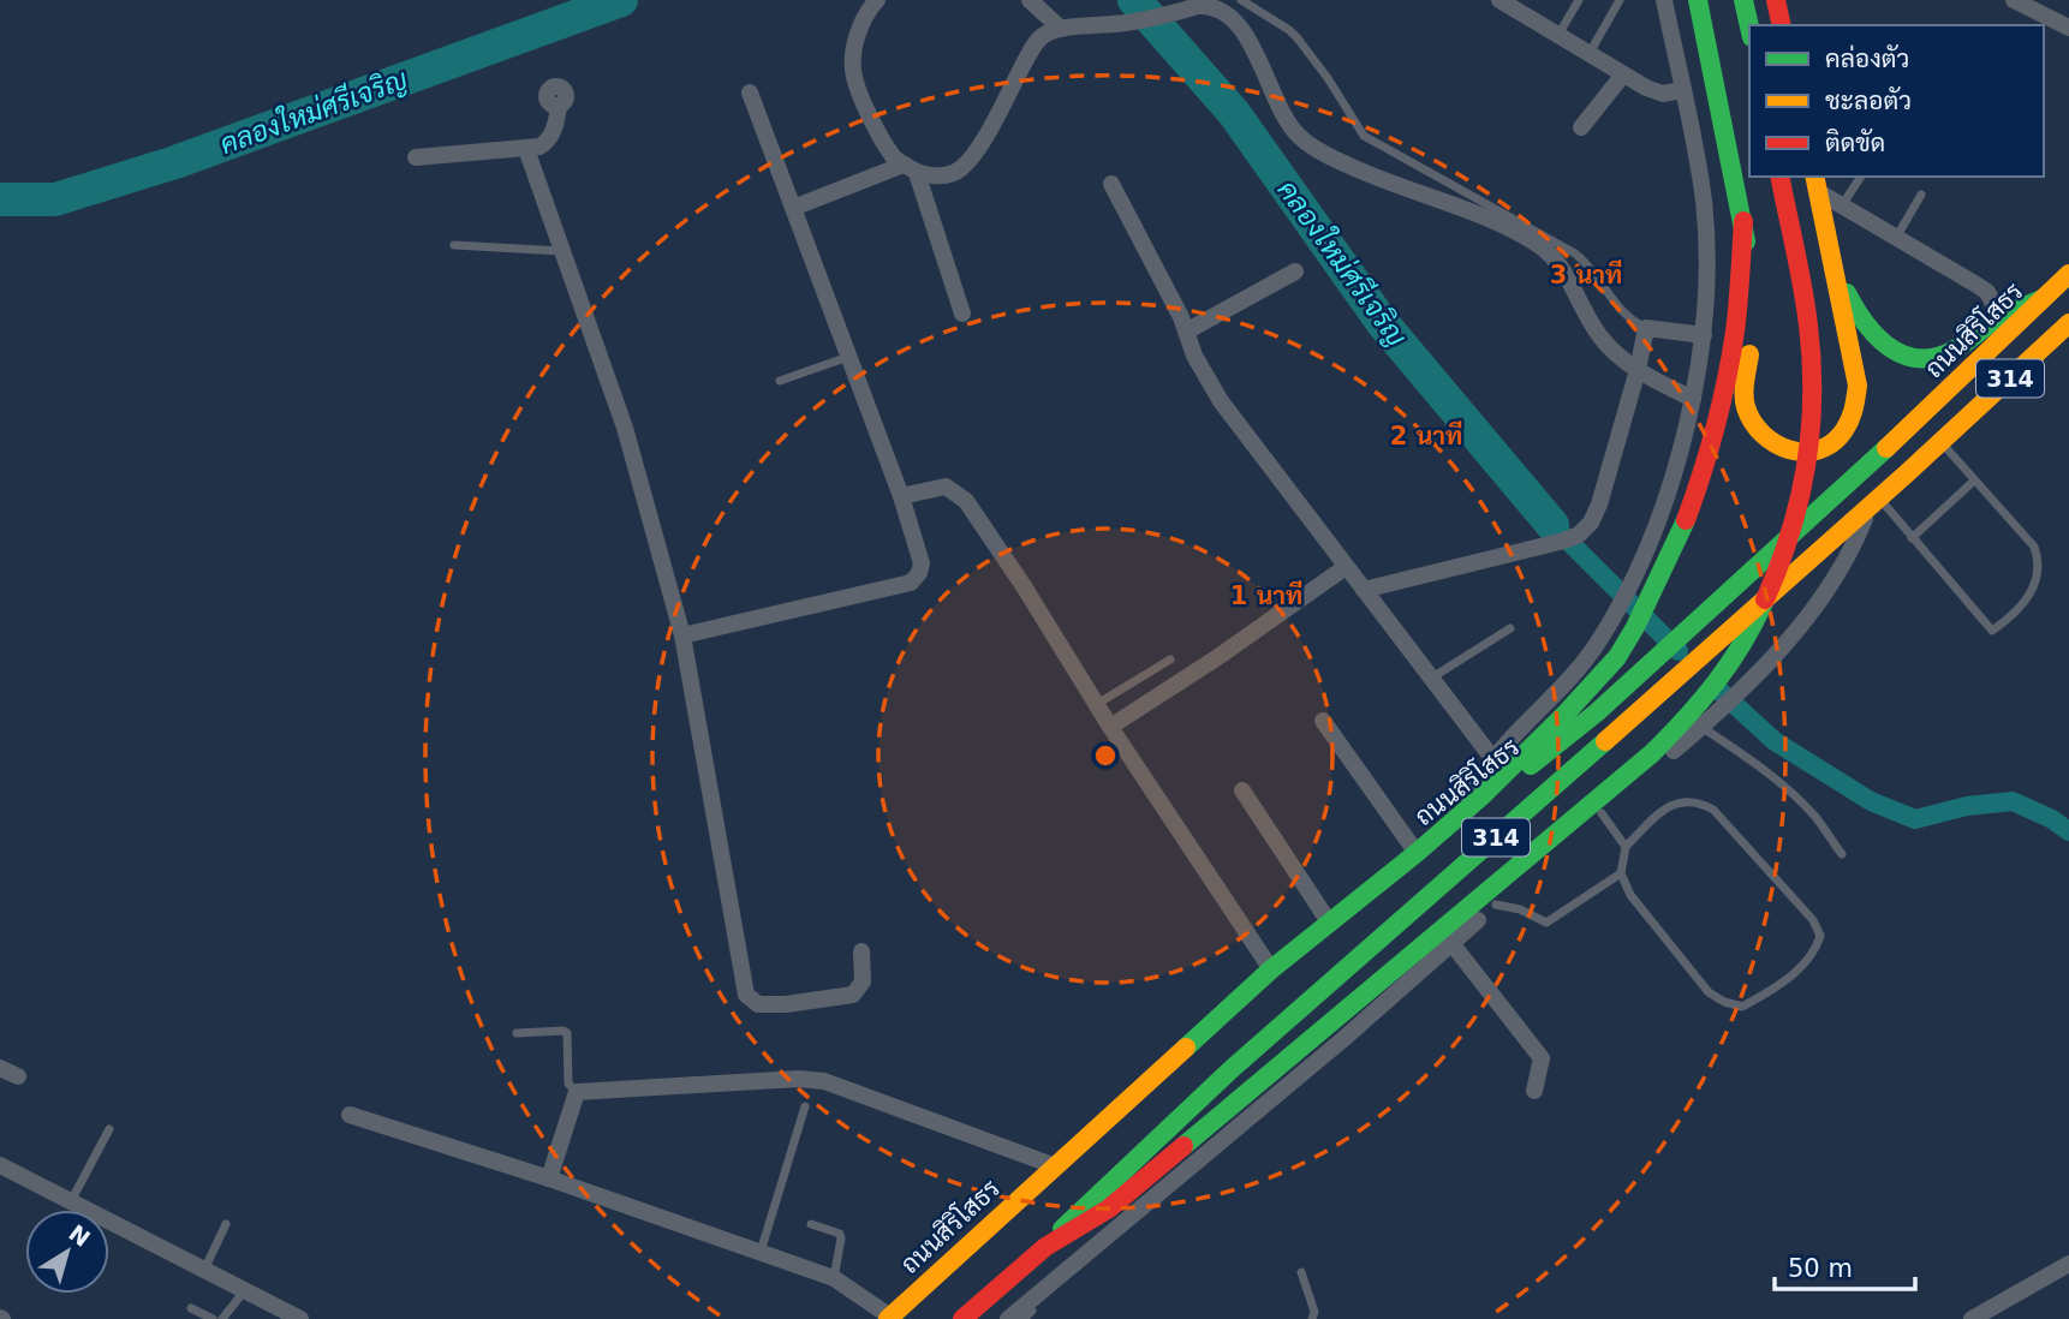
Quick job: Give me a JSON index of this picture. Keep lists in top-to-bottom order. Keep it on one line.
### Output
{"streets":{"main road":["ถนนสิริโสธร","314"]},"water":["คลองใหม่ศรีเจริญ"],"legend":["คล่องตัว","ชะลอตัว","ติดขัด"],"scale_bar":"50 m","north":"top right","rings":["3 นาที","2 นาที","1 นาที"]}
